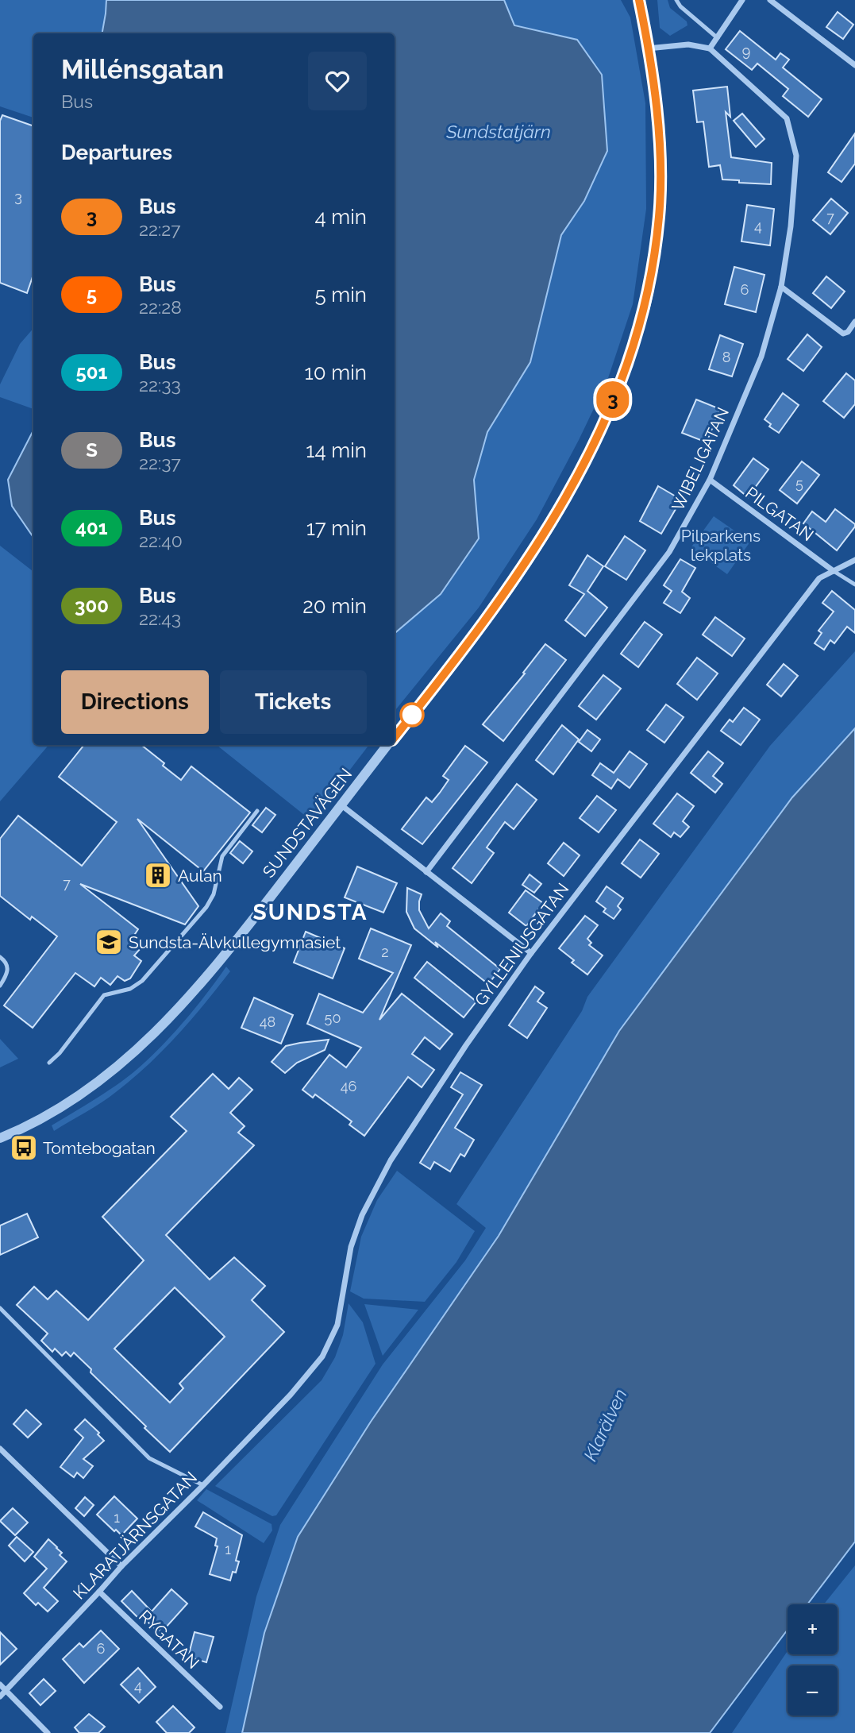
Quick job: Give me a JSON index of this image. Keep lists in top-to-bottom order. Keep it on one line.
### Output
{"streets":{"street":["WIBELIGATAN","PILGATAN","SUNDSTAVÄGEN","GYLLENIUSGATAN","KLARATJÄRNSGATAN","RYGATAN"]},"crossings":[["WIBELIGATAN","PILGATAN"],["PILGATAN","GYLLENIUSGATAN"],["GYLLENIUSGATAN","KLARATJÄRNSGATAN"],["KLARATJÄRNSGATAN","RYGATAN"]],"districts":["SUNDSTA"],"water":["Sundstatjärn","Klarälven"],"parks":["Pilparkens lekplats"],"places":{"building":["Aulan"],"school or university":["Sundsta-Älvkullegymnasiet"],"bus stop":["Tomtebogatan"]},"lines":["bus line 3"],"house_numbers":["9","3","7","4","6","8","5","7","2","50","48","46","1","1","6","4"],"page":{"on_map":"3","heading":[["Millénsgatan","Bus"],"Departures"],"list":[{"mark":"3","name":"Bus","note":"22:27","value":"4 min"},{"mark":"5","name":"Bus","note":"22:28","value":"5 min"},{"mark":"501","name":"Bus","note":"22:33","value":"10 min"},{"mark":"S","name":"Bus","note":"22:37","value":"14 min"},{"mark":"401","name":"Bus","note":"22:40","value":"17 min"},{"mark":"300","name":"Bus","note":"22:43","value":"20 min"}],"buttons":["Directions","Tickets"],"map_buttons":["+","−"]}}
